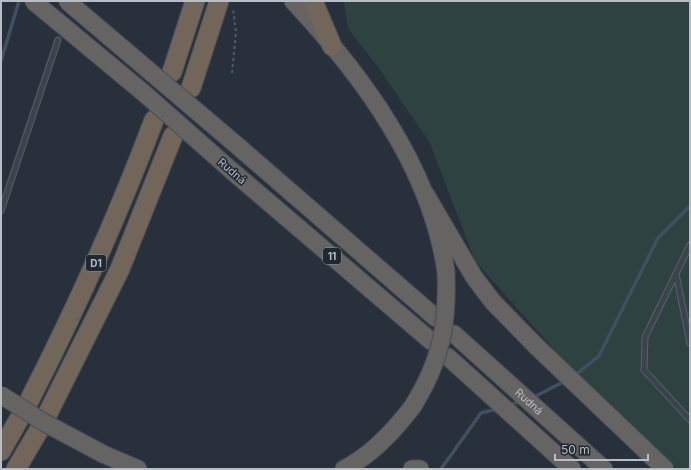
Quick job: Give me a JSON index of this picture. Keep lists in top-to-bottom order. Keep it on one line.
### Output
{"streets":{"highway":["Rudná","11","D1"]},"scale_bar":"50 m"}
